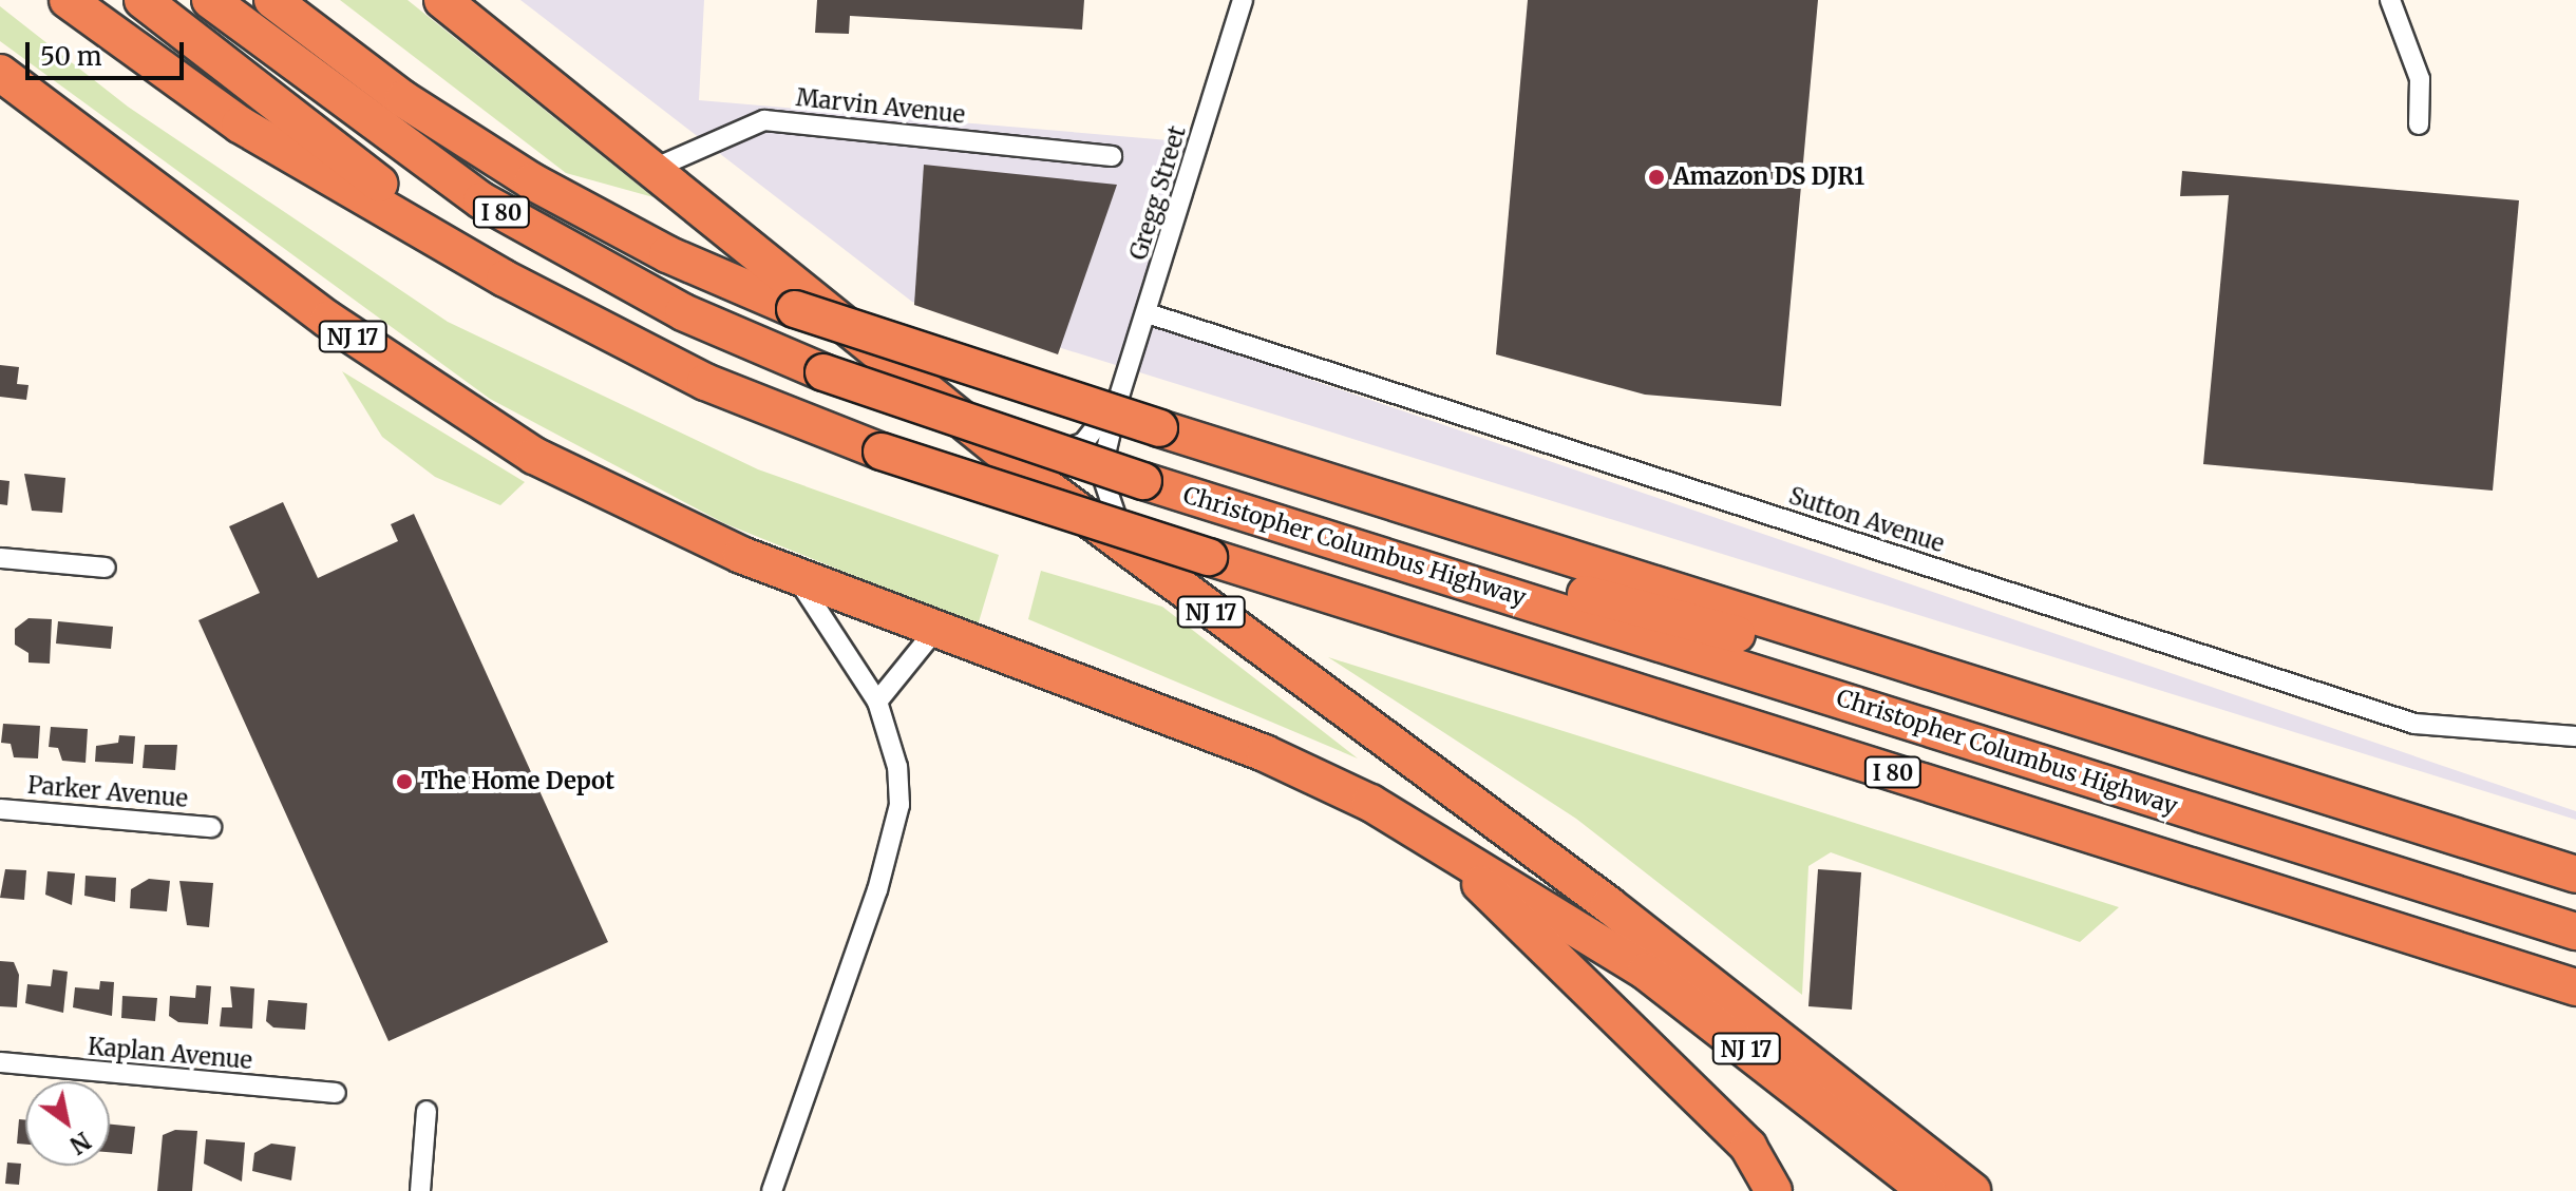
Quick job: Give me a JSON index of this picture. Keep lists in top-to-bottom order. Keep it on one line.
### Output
{"streets":{"highway":["I 80","NJ 17","Christopher Columbus Highway"],"street":["Marvin Avenue","Gregg Street","Sutton Avenue","Parker Avenue","Kaplan Avenue"]},"crossings":[["Marvin Avenue","NJ 17"],["Gregg Street","NJ 17"],["Gregg Street","Sutton Avenue"]],"places":["Amazon DS DJR1","The Home Depot"],"scale_bar":"50 m","north":"bottom right"}
